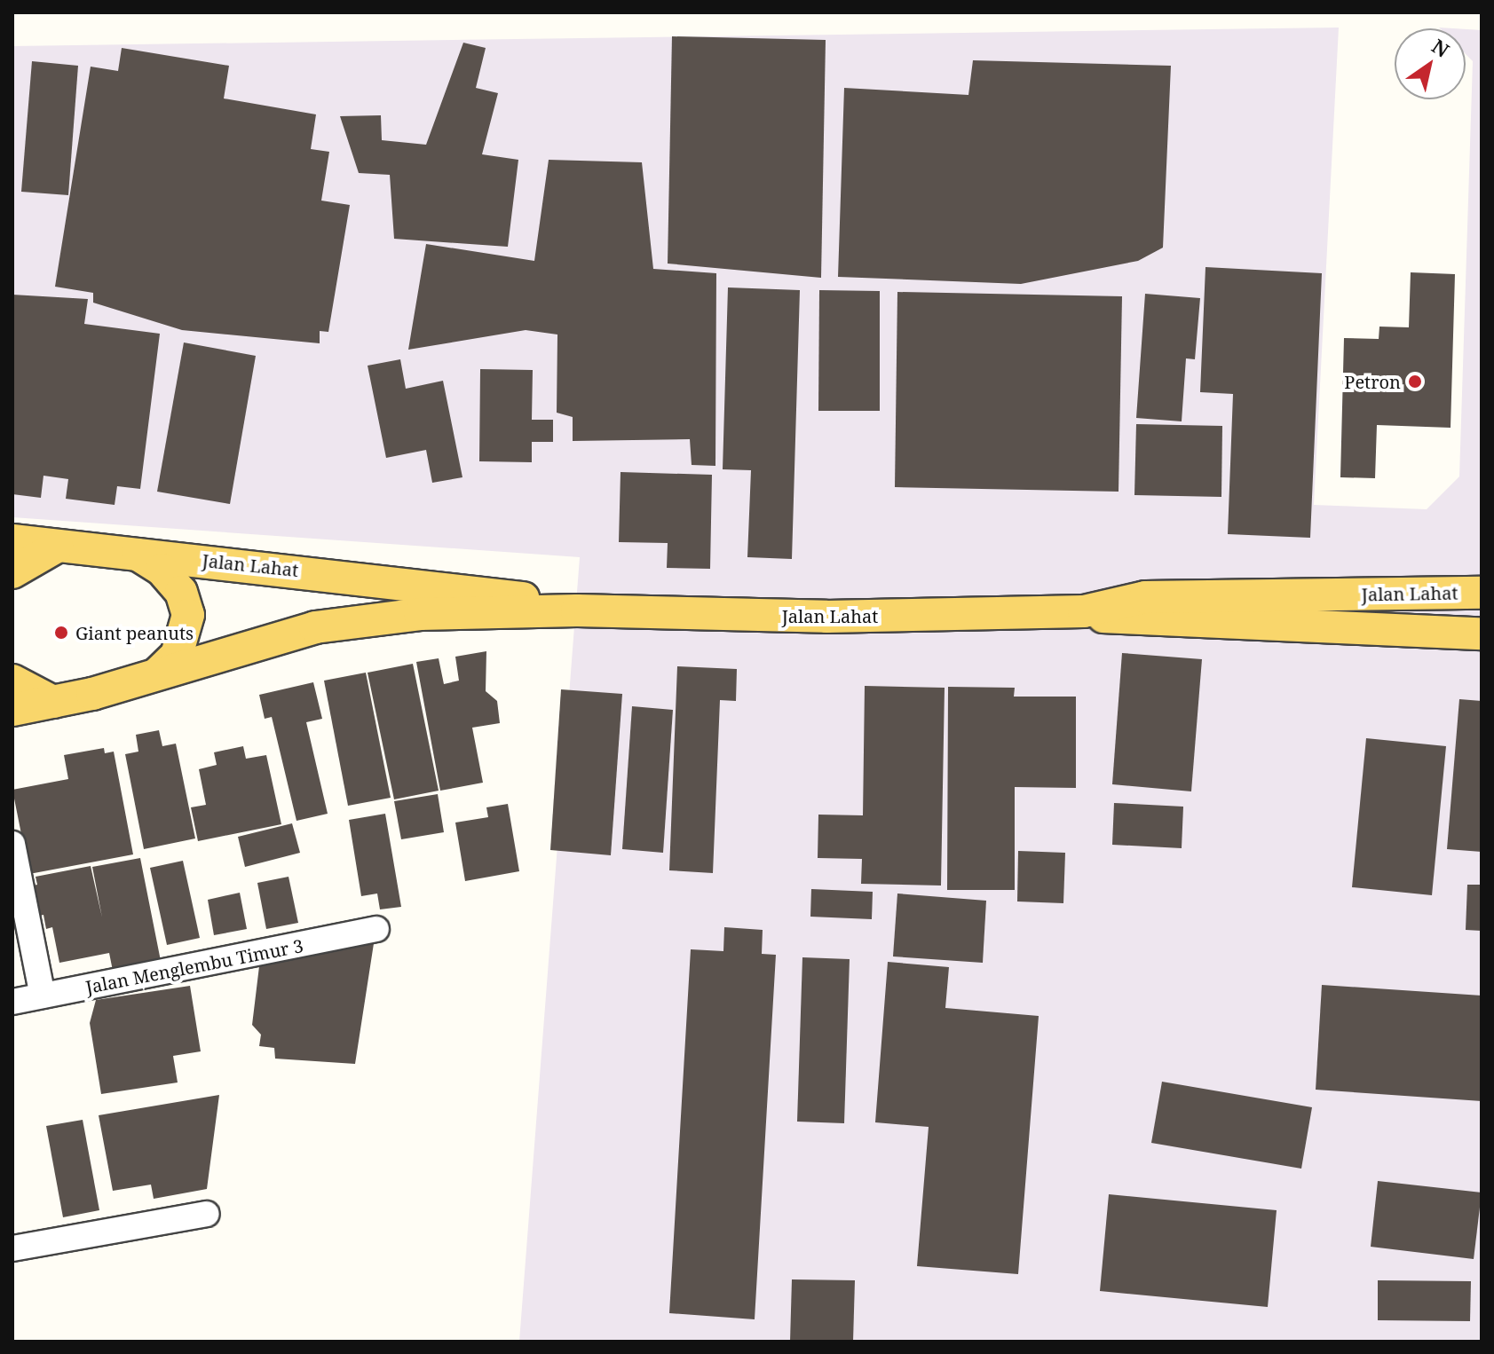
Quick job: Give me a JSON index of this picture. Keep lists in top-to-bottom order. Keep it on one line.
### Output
{"streets":{"main road":["Jalan Lahat"],"street":["Jalan Menglembu Timur 3"]},"places":["Petron","Giant peanuts"],"north":"top right"}
